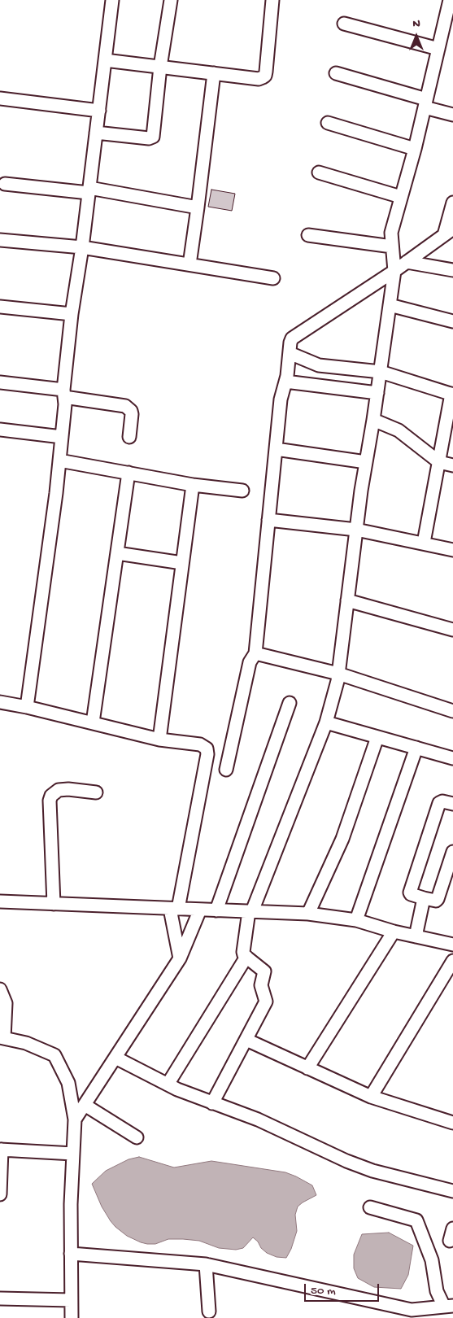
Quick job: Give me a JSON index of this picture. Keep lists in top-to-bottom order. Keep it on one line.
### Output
{"scale_bar":"50 m","north":"top"}
